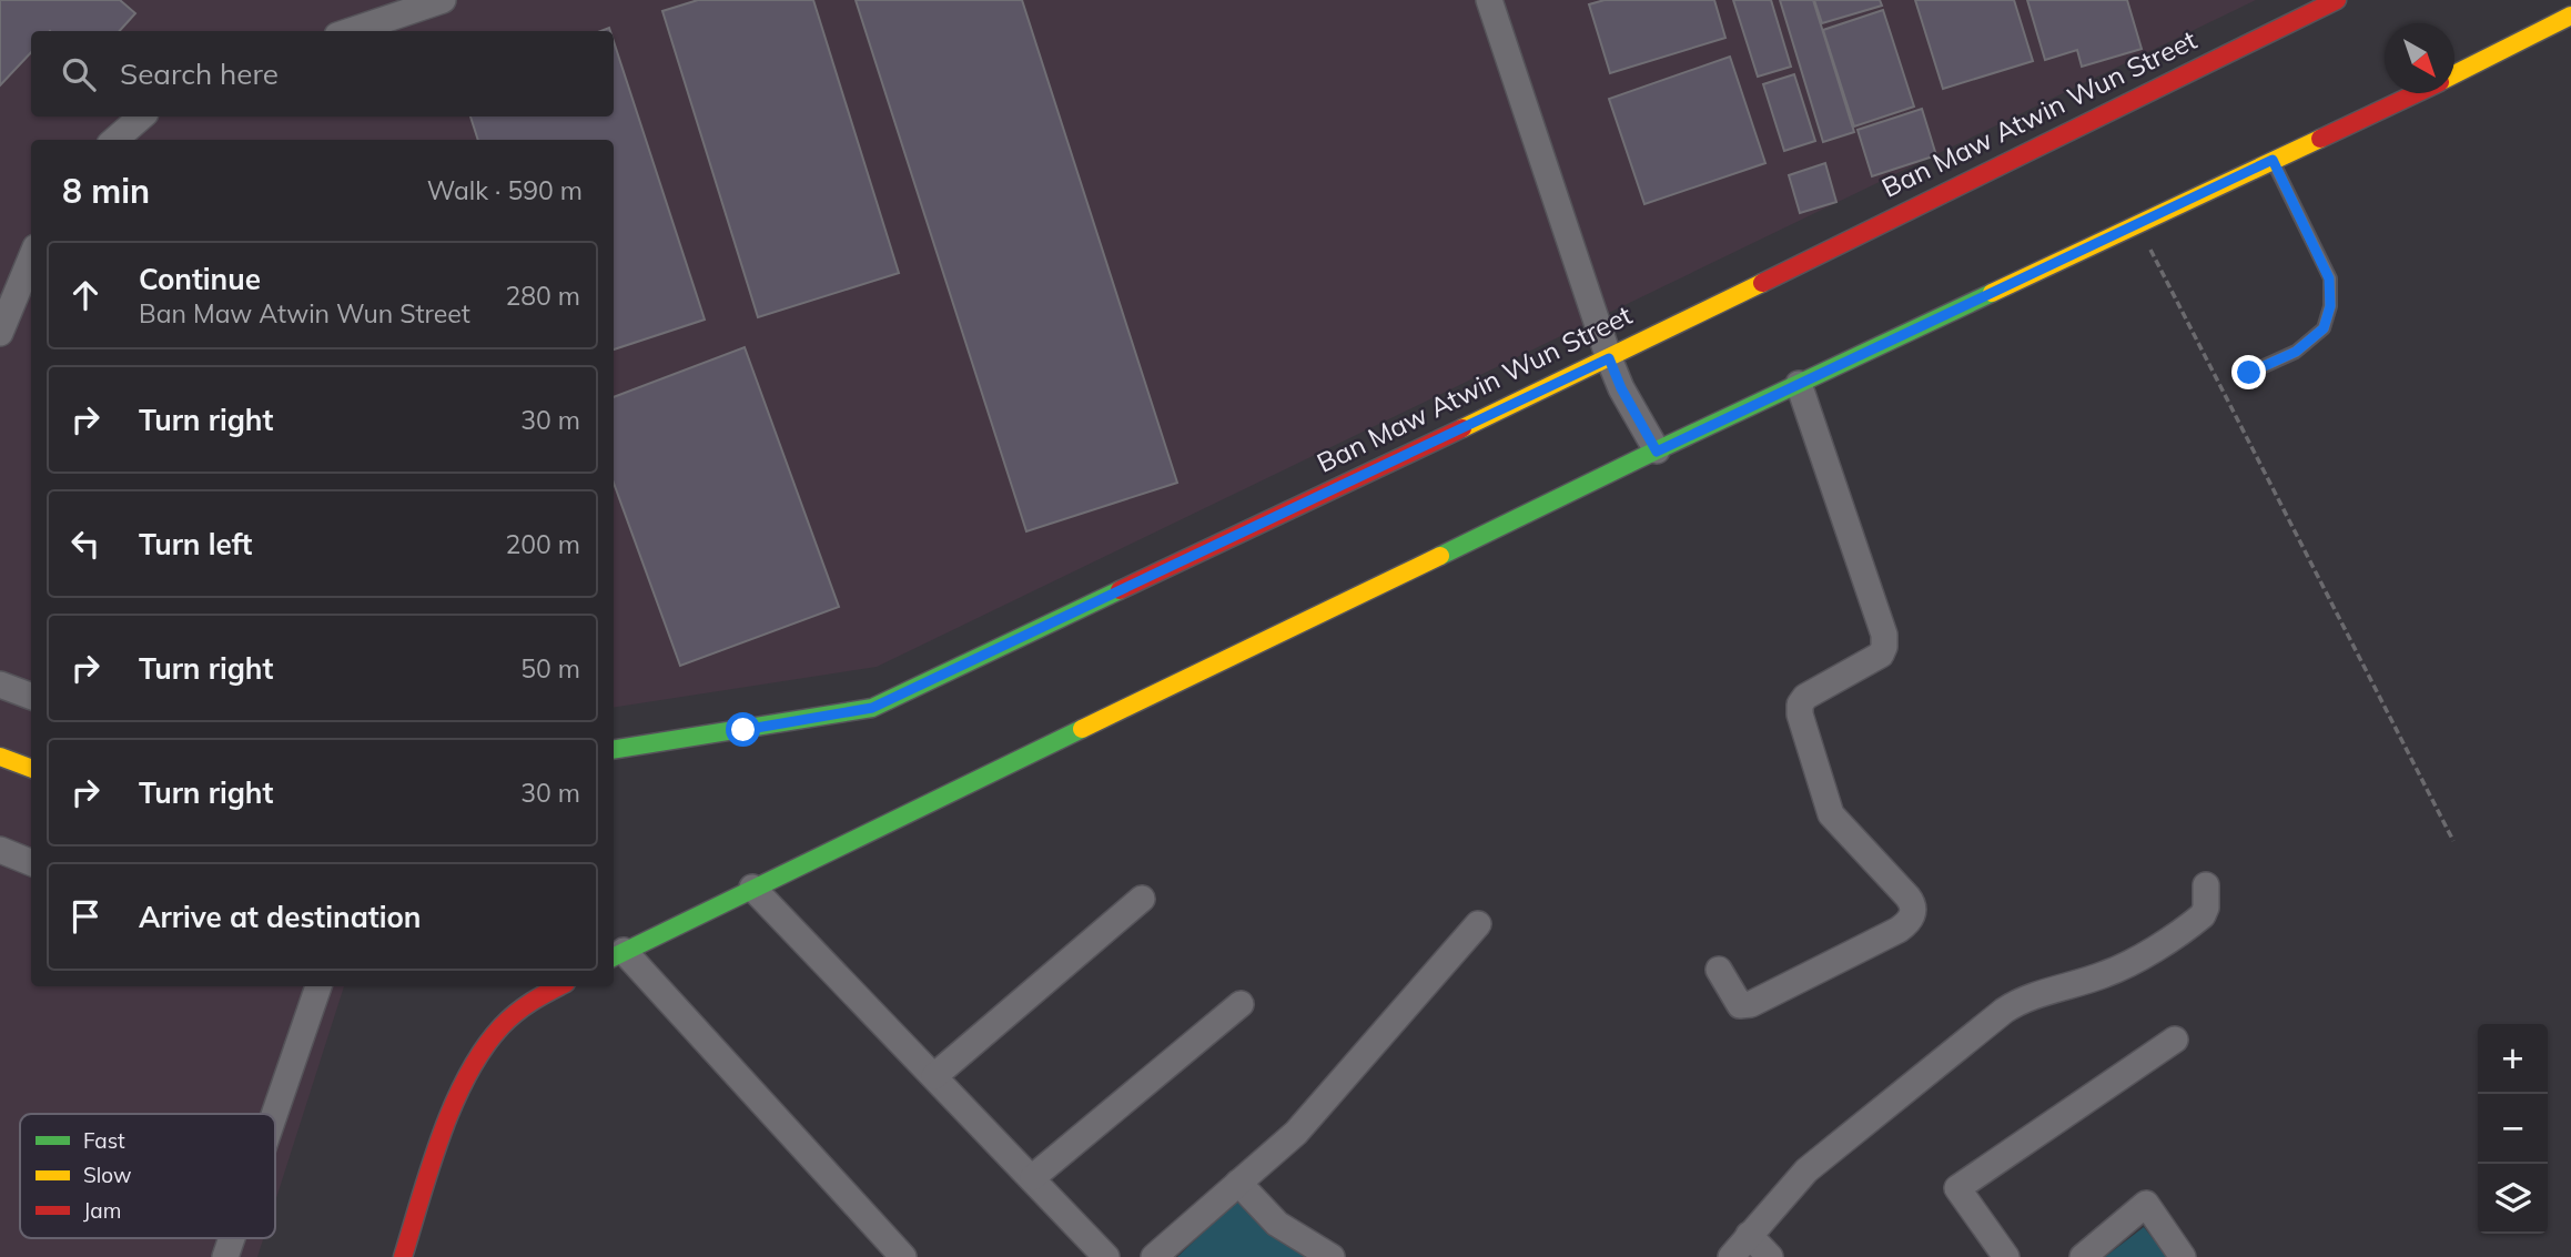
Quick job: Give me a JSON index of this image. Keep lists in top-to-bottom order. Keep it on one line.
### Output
{"streets":{"main road":["Ban Maw Atwin Wun Street"]},"legend":["Fast","Slow","Jam"],"north":"bottom right","page":{"search":"Search here","heading":["8 min","Walk · 590 m"],"list":[["Continue","Ban Maw Atwin Wun Street","280 m"],["Turn right","30 m"],["Turn left","200 m"],["Turn right","50 m"],["Turn right","30 m"],"Arrive at destination"],"map_buttons":["+","−"]}}
